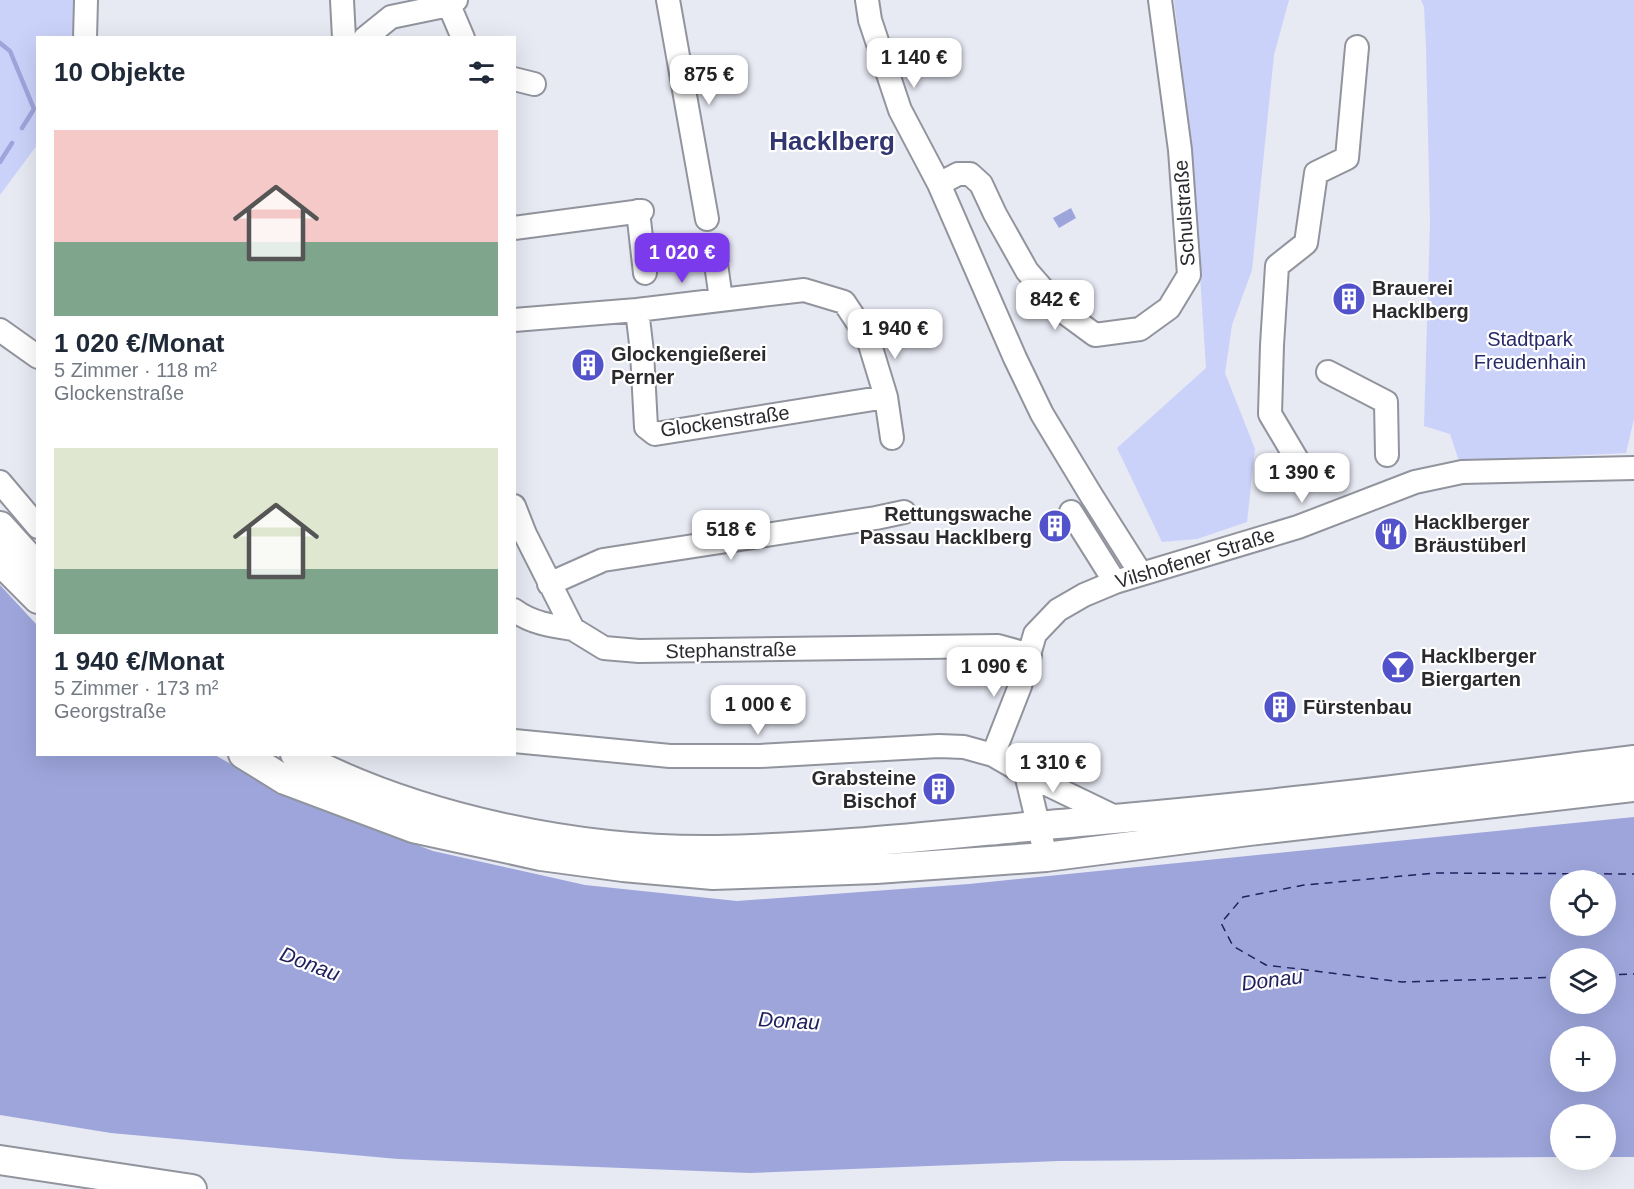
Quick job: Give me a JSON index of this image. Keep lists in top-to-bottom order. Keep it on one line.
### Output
{"streets":{"street":["Schulstraße","Glockenstraße","Vilshofener Straße","Stephanstraße"]},"crossings":[["Vilshofener Straße","Stephanstraße"]],"districts":["Hacklberg"],"water":["Donau"],"parks":["Stadtpark Freudenhain"],"places":{"building":["Brauerei Hacklberg","Glockengießerei Perner","Rettungswache Passau Hacklberg","Fürstenbau","Grabsteine Bischof"],"restaurant":["Hacklberger Bräustüberl"],"bar":["Hacklberger Biergarten"]},"page":{"heading":"10 Objekte","price":["1 140 €","875 €","1 020 €","842 €","1 940 €","1 390 €","518 €","1 090 €","1 000 €","1 310 €"],"list":[{"name":"1 020 €/Monat","note":"5 Zimmer · 118 m² · Glockenstraße"},{"name":"1 940 €/Monat","note":"5 Zimmer · 173 m² · Georgstraße"}],"map_buttons":["+","−"]}}
